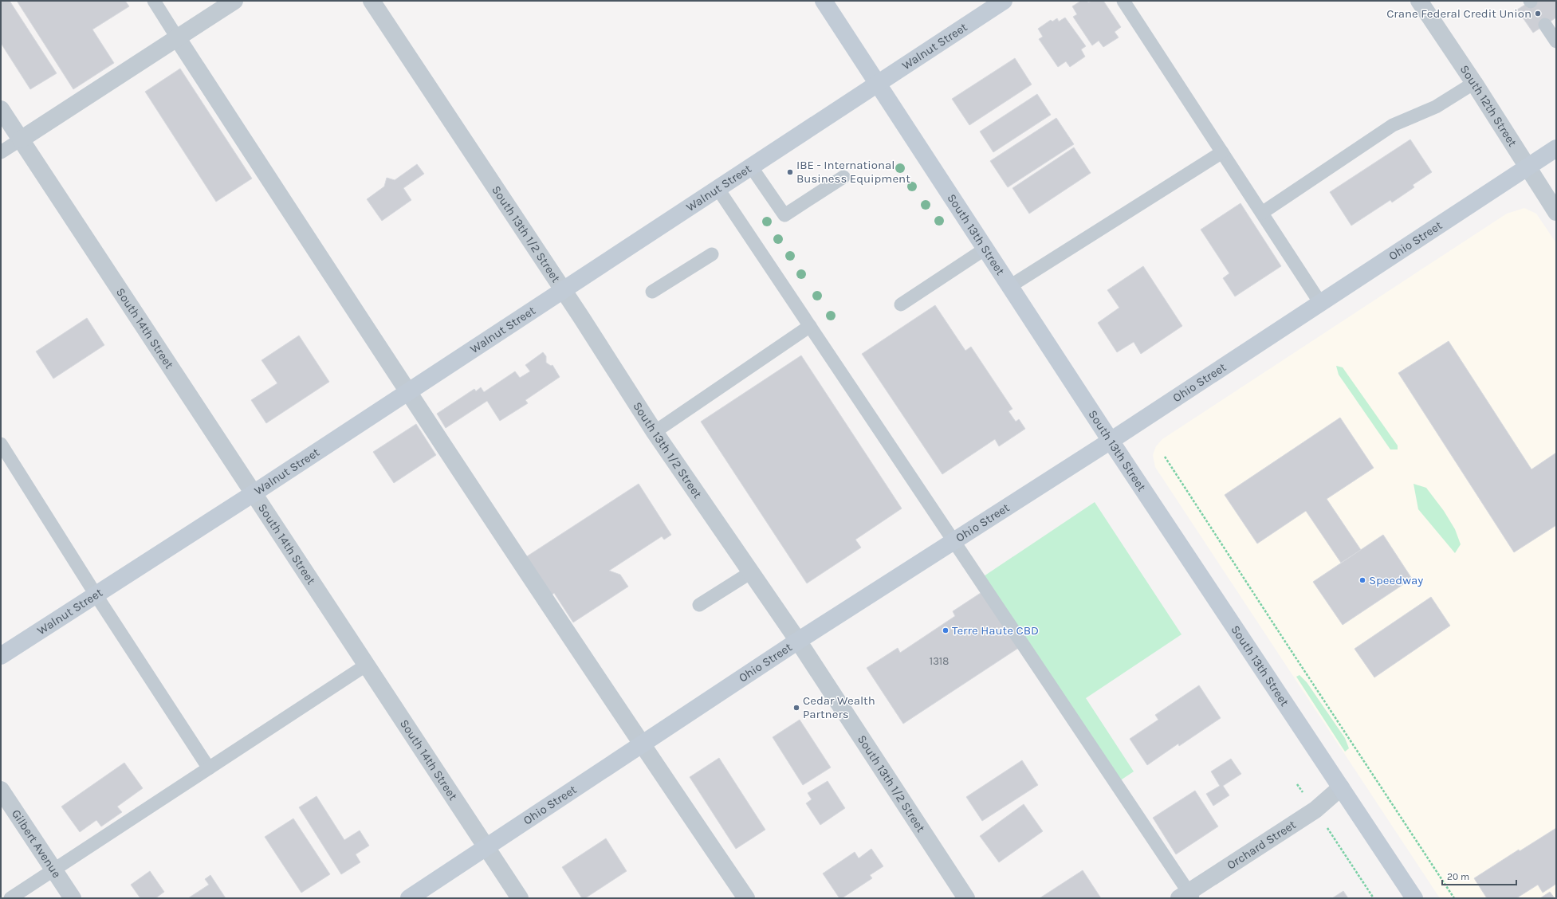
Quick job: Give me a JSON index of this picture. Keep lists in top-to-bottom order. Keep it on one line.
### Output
{"streets":{"street":["Walnut Street","South 12th Street","South 13th 1/2 Street","South 13th Street","Ohio Street","South 14th Street","Gilbert Avenue","Orchard Street"]},"crossings":[["Walnut Street","South 13th 1/2 Street"],["Walnut Street","South 13th Street"],["Walnut Street","South 14th Street"],["South 12th Street","Ohio Street"],["South 13th 1/2 Street","Ohio Street"],["South 13th Street","Ohio Street"],["South 13th Street","Orchard Street"],["Ohio Street","South 14th Street"]],"places":["Crane Federal Credit Union","IBE - International Business Equipment","Speedway","Terre Haute CBD","Cedar Wealth Partners"],"house_numbers":["1318"],"scale_bar":"20 m"}
